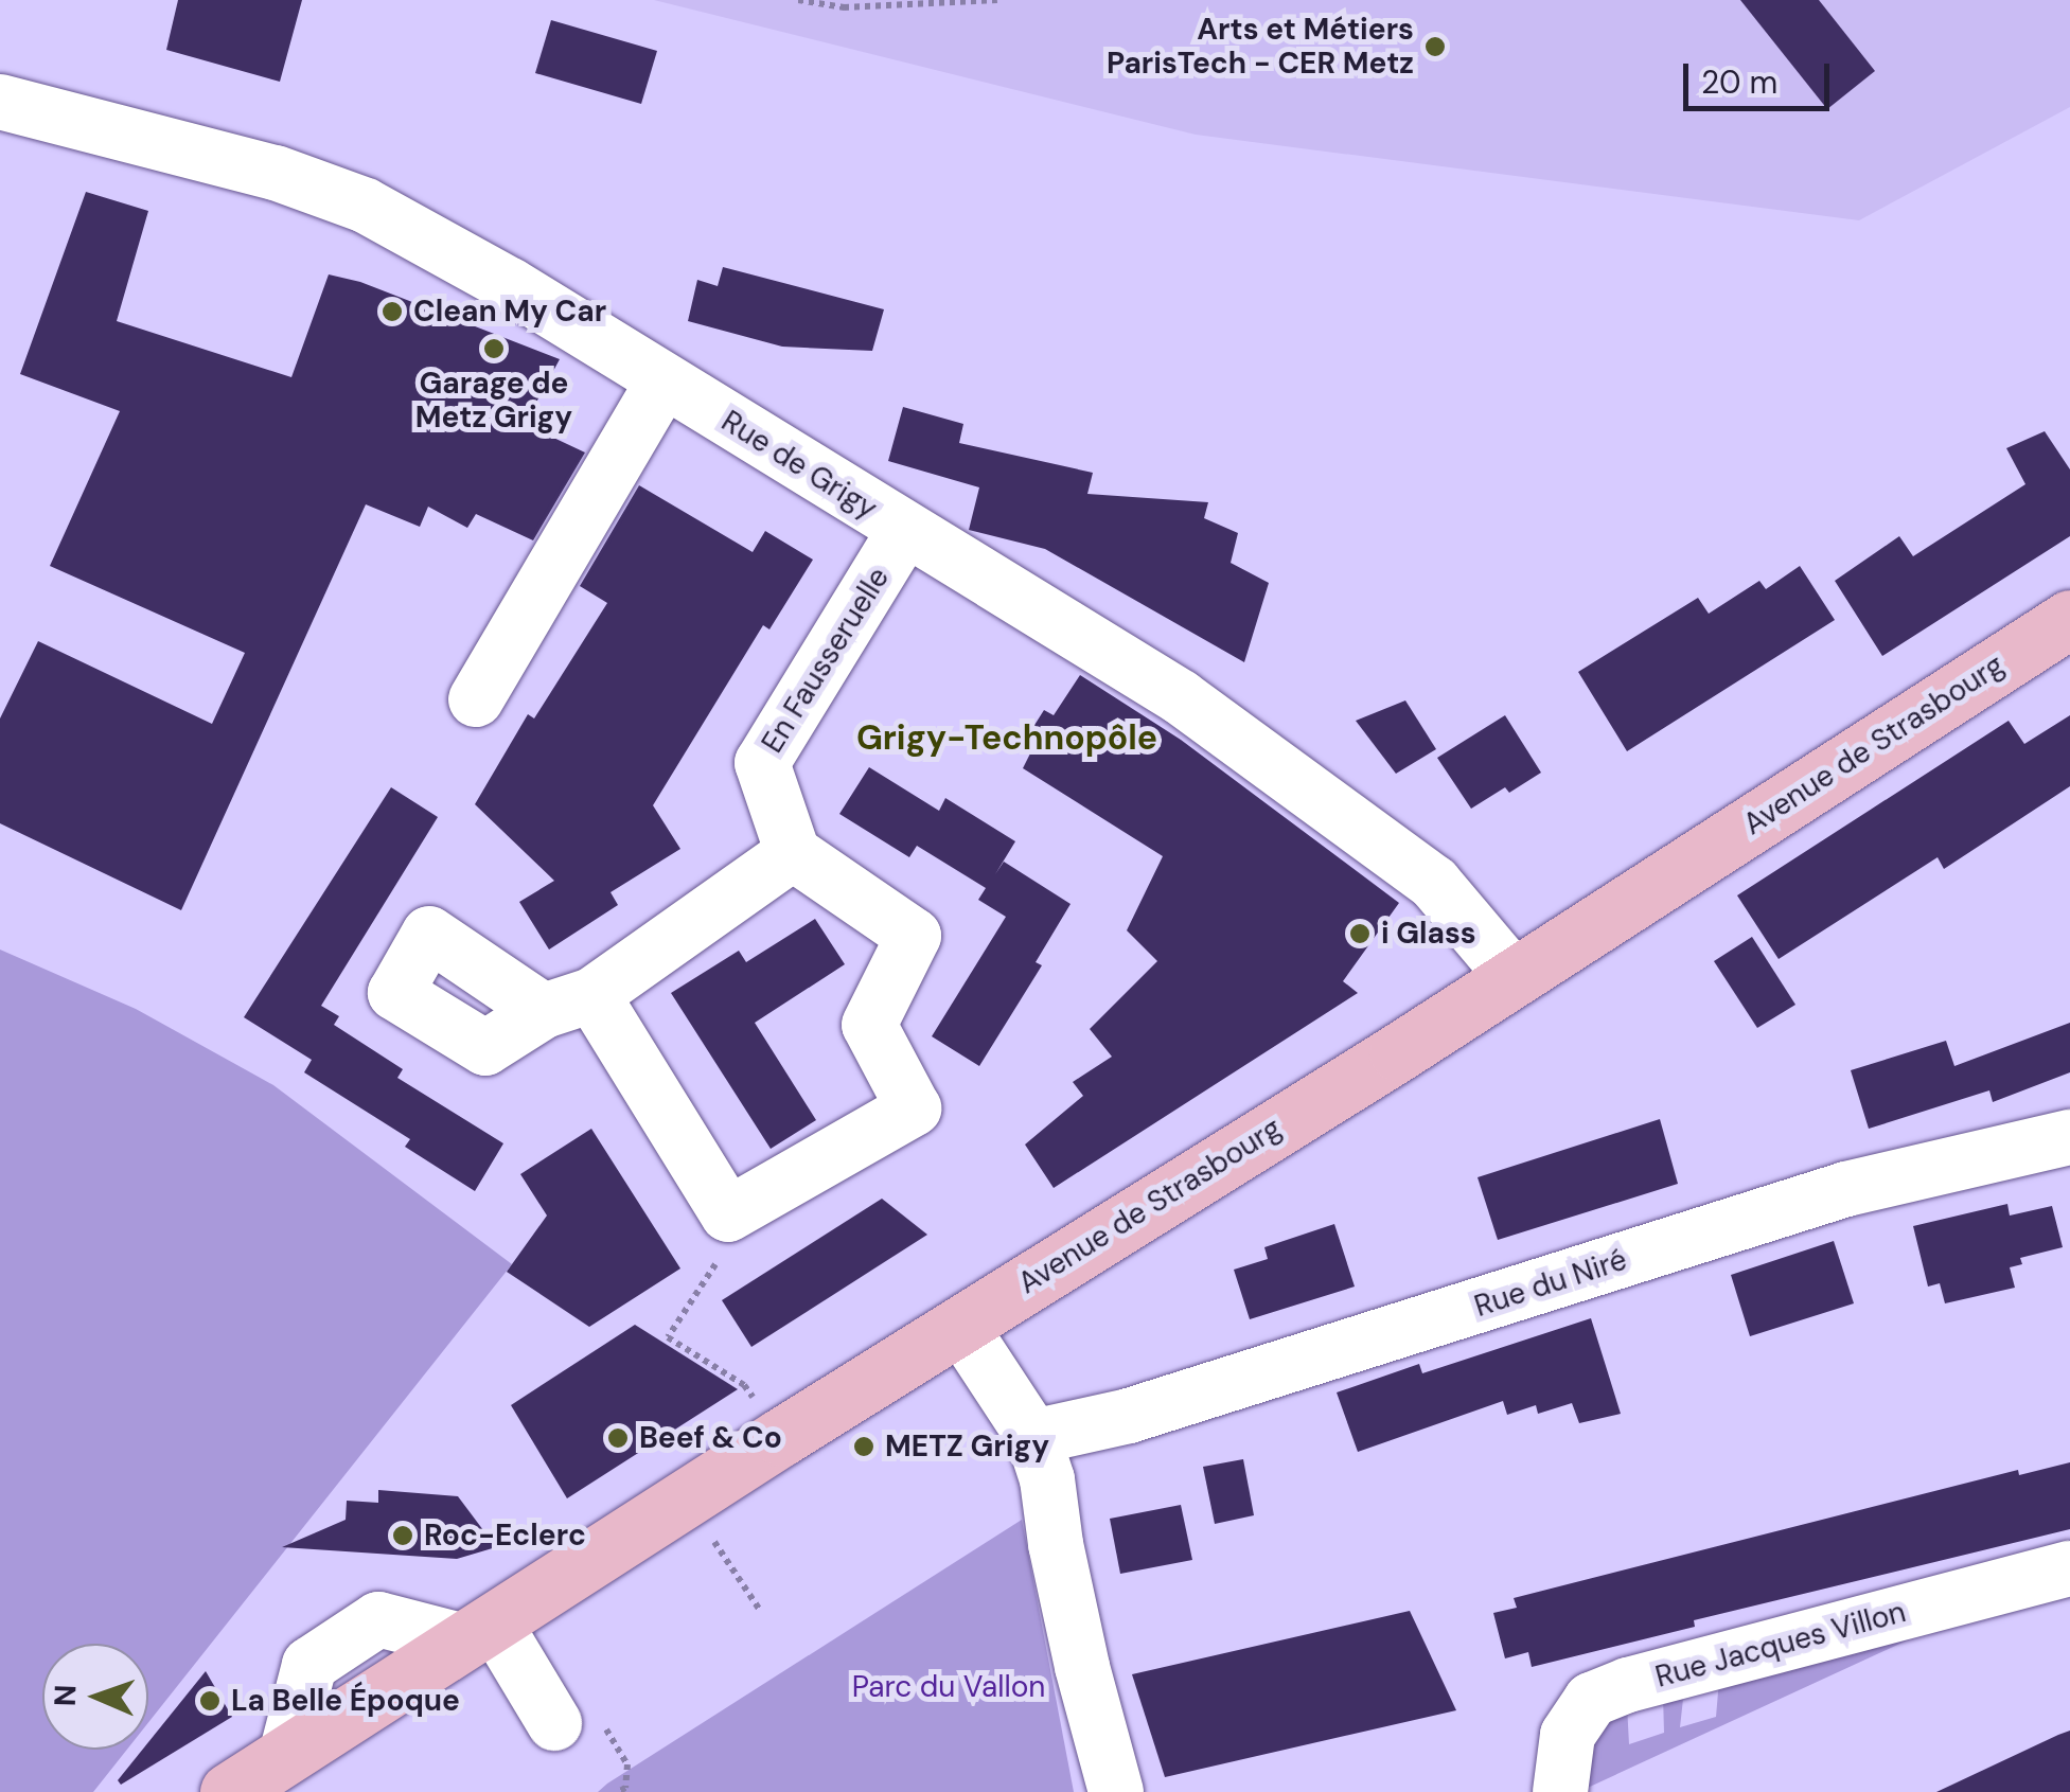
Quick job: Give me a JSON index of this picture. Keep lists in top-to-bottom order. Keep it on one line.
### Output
{"streets":{"main road":["Avenue de Strasbourg"],"street":["Rue de Grigy","En Fausseruelle","Rue du Niré","Rue Jacques Villon"]},"crossings":[["Rue de Grigy","En Fausseruelle"],["Rue de Grigy","Avenue de Strasbourg"]],"districts":["Grigy-Technopôle"],"parks":["Parc du Vallon"],"places":["Arts et Métiers ParisTech - CER Metz","Clean My Car","Garage de Metz Grigy","i Glass","Beef & Co","METZ Grigy","Roc-Eclerc","La Belle Époque"],"scale_bar":"20 m","north":"left"}
